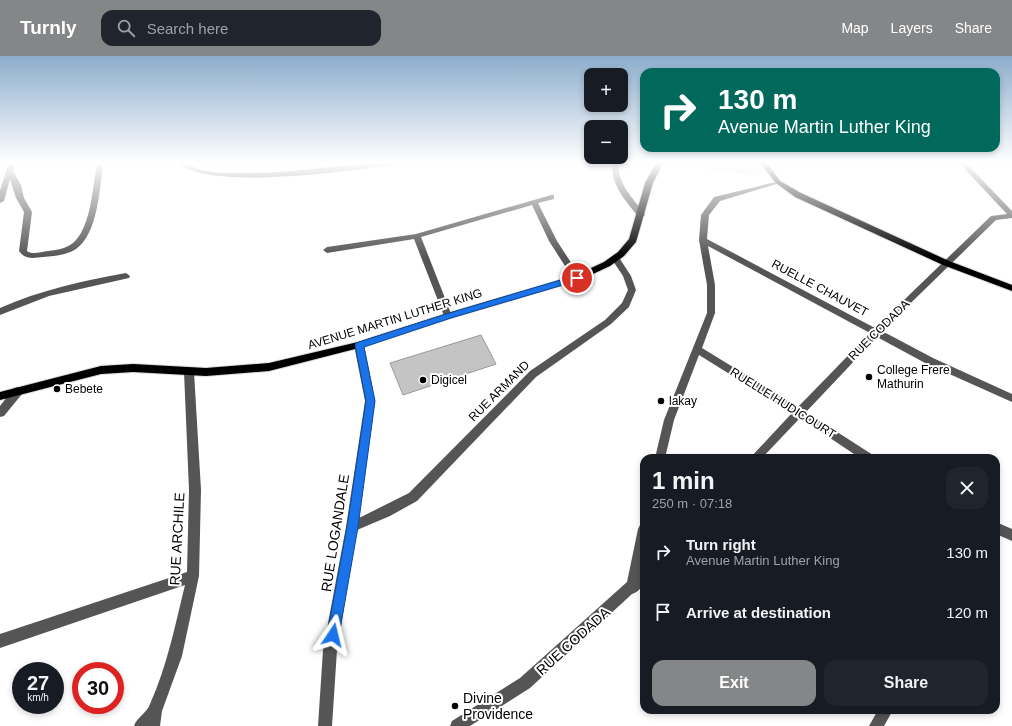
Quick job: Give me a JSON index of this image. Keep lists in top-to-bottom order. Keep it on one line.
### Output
{"streets":{"main road":["AVENUE MARTIN LUTHER KING"],"street":["RUELLE CHAUVET","RUE CODADA","RUE ARMAND","RUELLE HUDICOURT","RUE LOGANDALE","RUE ARCHILE"]},"crossings":[["RUELLE CHAUVET","RUE CODADA"],["AVENUE MARTIN LUTHER KING","RUE ARMAND"],["AVENUE MARTIN LUTHER KING","RUE LOGANDALE"],["AVENUE MARTIN LUTHER KING","RUE ARCHILE"],["RUE CODADA","RUELLE HUDICOURT"],["RUE ARMAND","RUE LOGANDALE"]],"places":["College Frere Mathurin","Digicel","Bebete","lakay","Divine Providence"],"page":{"header":"Turnly","search":"Search here","nav":["Map","Layers","Share"],"map_buttons":["+","−"],"turn":["130 m","Avenue Martin Luther King"],"heading":["1 min","250 m · 07:18"],"list":[{"name":"Turn right","note":"Avenue Martin Luther King","value":"130 m"},{"name":"Arrive at destination","value":"120 m"}],"buttons":["Exit","Share"],"speed":"27 km/h","limit":"30"}}
